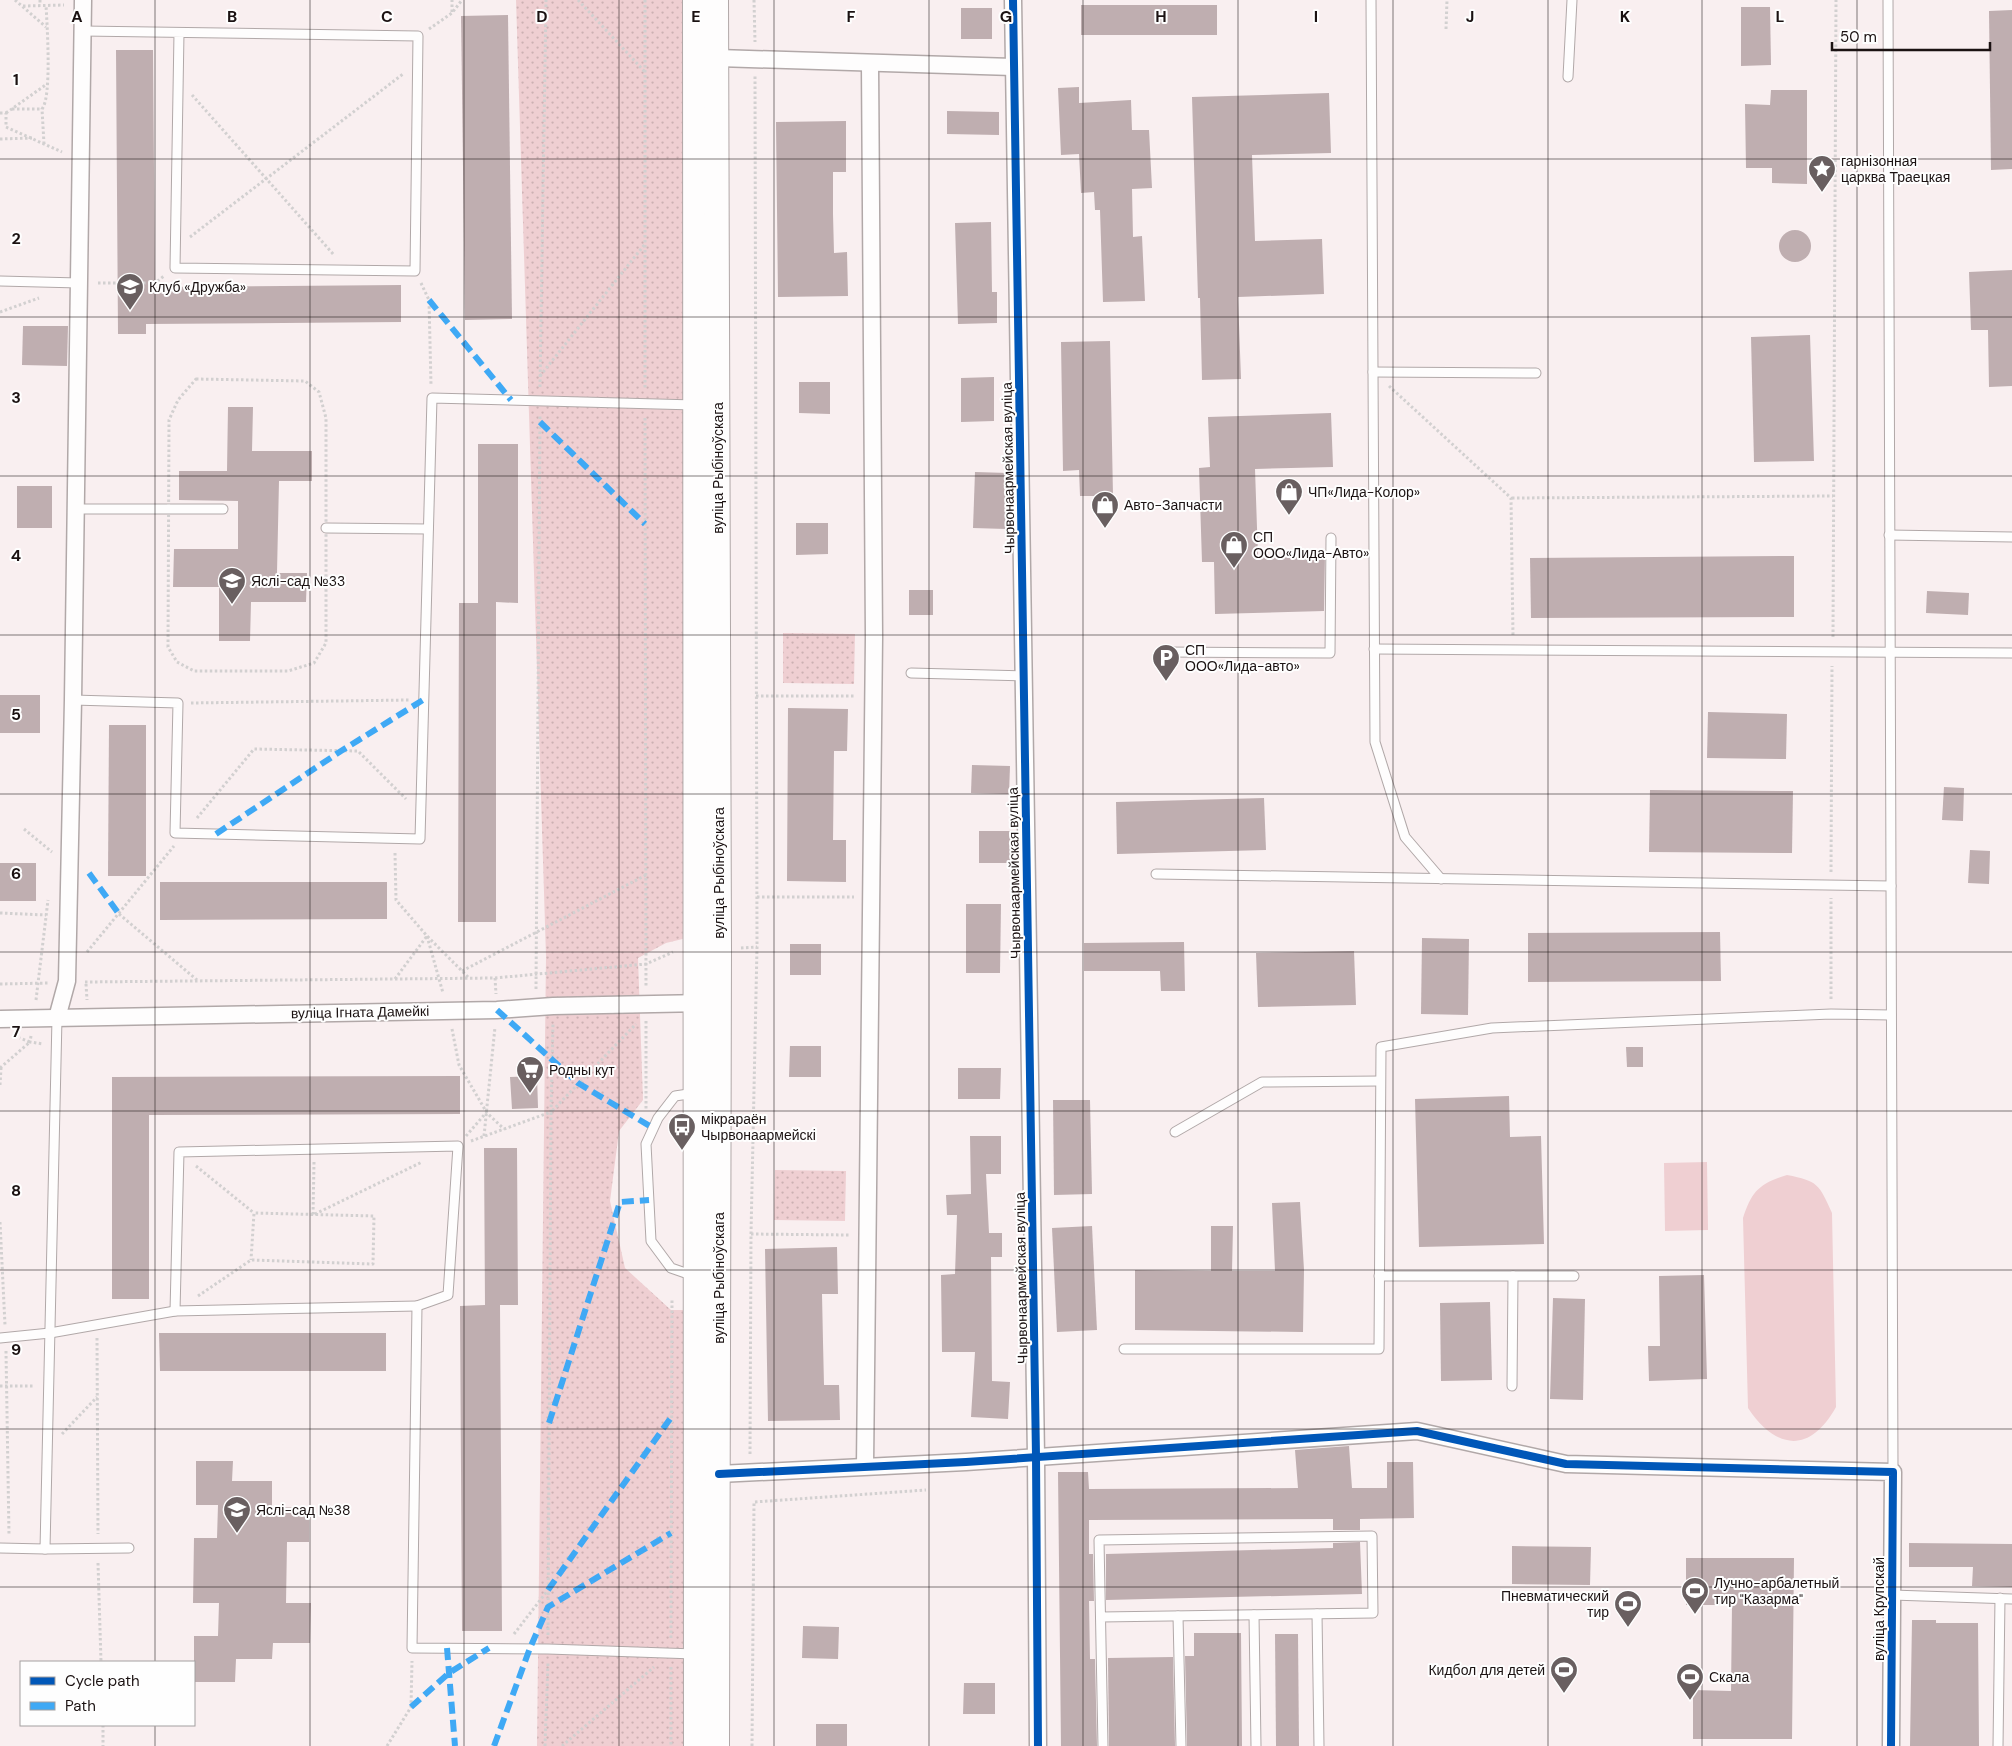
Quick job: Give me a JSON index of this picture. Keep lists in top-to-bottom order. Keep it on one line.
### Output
{"streets":{"main road":["вуліца Рыбіноўскага"],"street":["Чырвонаармейская вуліца","вуліца Ігната Дамейкі","вуліца Крупскай"]},"crossings":[["вуліца Рыбіноўскага","вуліца Ігната Дамейкі"]],"places":{"place":["гарнізонная царква Траецкая"],"school or university":["Клуб «Дружба»","Яслі-сад №33","Яслі-сад №38"],"shop":["ЧП«Лида-Колор»","Авто-Запчасти","СП ООО«Лида-Авто»"],"parking":["СП ООО«Лида-авто»"],"supermarket":["Родны кут"],"bus stop":["мікрараён Чырвонаармейскі"],"sports":["Лучно-арбалетный тир \"Казарма\"","Пневматический тир","Кидбол для детей","Скала"]},"legend":["Cycle path","Path"],"scale_bar":"50 m","grid":{"columns":["A","B","C","D","E","F","G","H","I","J","K","L"],"rows":["1","2","3","4","5","6","7","8","9"]}}
